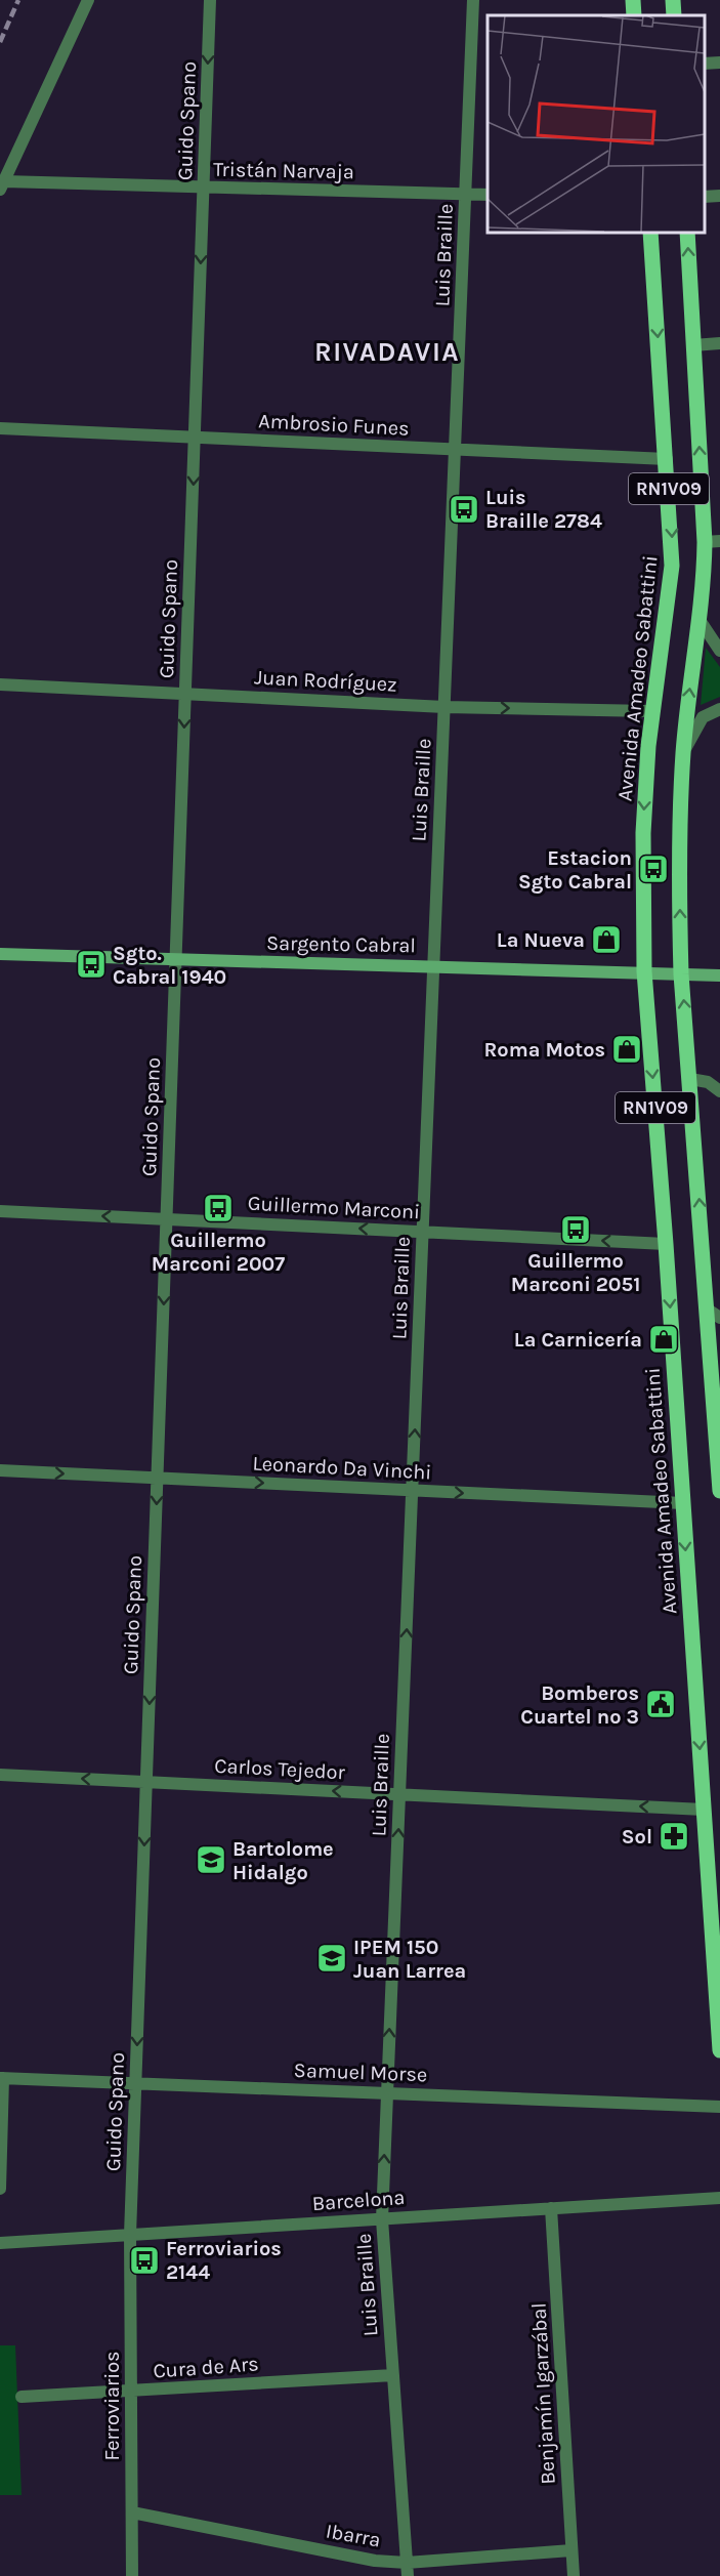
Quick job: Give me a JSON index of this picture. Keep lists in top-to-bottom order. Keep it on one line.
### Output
{"streets":{"main road":["RN1V09","Avenida Amadeo Sabattini"],"street":["Guido Spano","Tristán Narvaja","Luis Braille","Ambrosio Funes","Juan Rodríguez","Sargento Cabral","Guillermo Marconi","Leonardo Da Vinchi","Carlos Tejedor","Samuel Morse","Barcelona","Cura de Ars","Benjamín Igarzábal","Ferroviarios","Ibarra"]},"crossings":[["Guido Spano","Tristán Narvaja"],["Guido Spano","Ambrosio Funes"],["Guido Spano","Juan Rodríguez"],["Guido Spano","Sargento Cabral"],["Guido Spano","Guillermo Marconi"],["Guido Spano","Leonardo Da Vinchi"],["Guido Spano","Carlos Tejedor"],["Guido Spano","Samuel Morse"],["Guido Spano","Barcelona"],["Guido Spano","Ferroviarios"],["Tristán Narvaja","Luis Braille"],["Luis Braille","Ambrosio Funes"],["Luis Braille","Juan Rodríguez"],["Luis Braille","Sargento Cabral"],["Luis Braille","Guillermo Marconi"],["Luis Braille","Leonardo Da Vinchi"],["Luis Braille","Carlos Tejedor"],["Luis Braille","Samuel Morse"],["Luis Braille","Barcelona"],["Luis Braille","Cura de Ars"],["Luis Braille","Ibarra"],["Ambrosio Funes","Avenida Amadeo Sabattini"],["RN1V09","Sargento Cabral"],["Avenida Amadeo Sabattini","Juan Rodríguez"],["Avenida Amadeo Sabattini","Sargento Cabral"],["Avenida Amadeo Sabattini","Guillermo Marconi"],["Avenida Amadeo Sabattini","Leonardo Da Vinchi"],["Avenida Amadeo Sabattini","Carlos Tejedor"],["Barcelona","Benjamín Igarzábal"],["Barcelona","Ferroviarios"],["Cura de Ars","Ferroviarios"],["Benjamín Igarzábal","Ibarra"],["Ferroviarios","Ibarra"]],"one_way":["Guido Spano","Luis Braille","Guillermo Marconi","Leonardo Da Vinchi","Carlos Tejedor"],"districts":["RIVADAVIA"],"places":{"bus stop":["Luis Braille 2784","Estacion Sgto Cabral","Sgto. Cabral 1940","Guillermo Marconi 2007","Guillermo Marconi 2051","Ferroviarios 2144"],"shop":["La Nueva","Roma Motos","La Carnicería"],"public building":["Bomberos Cuartel nº 3"],"pharmacy":["Sol"],"school or university":["Bartolome Hidalgo","IPEM 150 Juan Larrea"]}}
